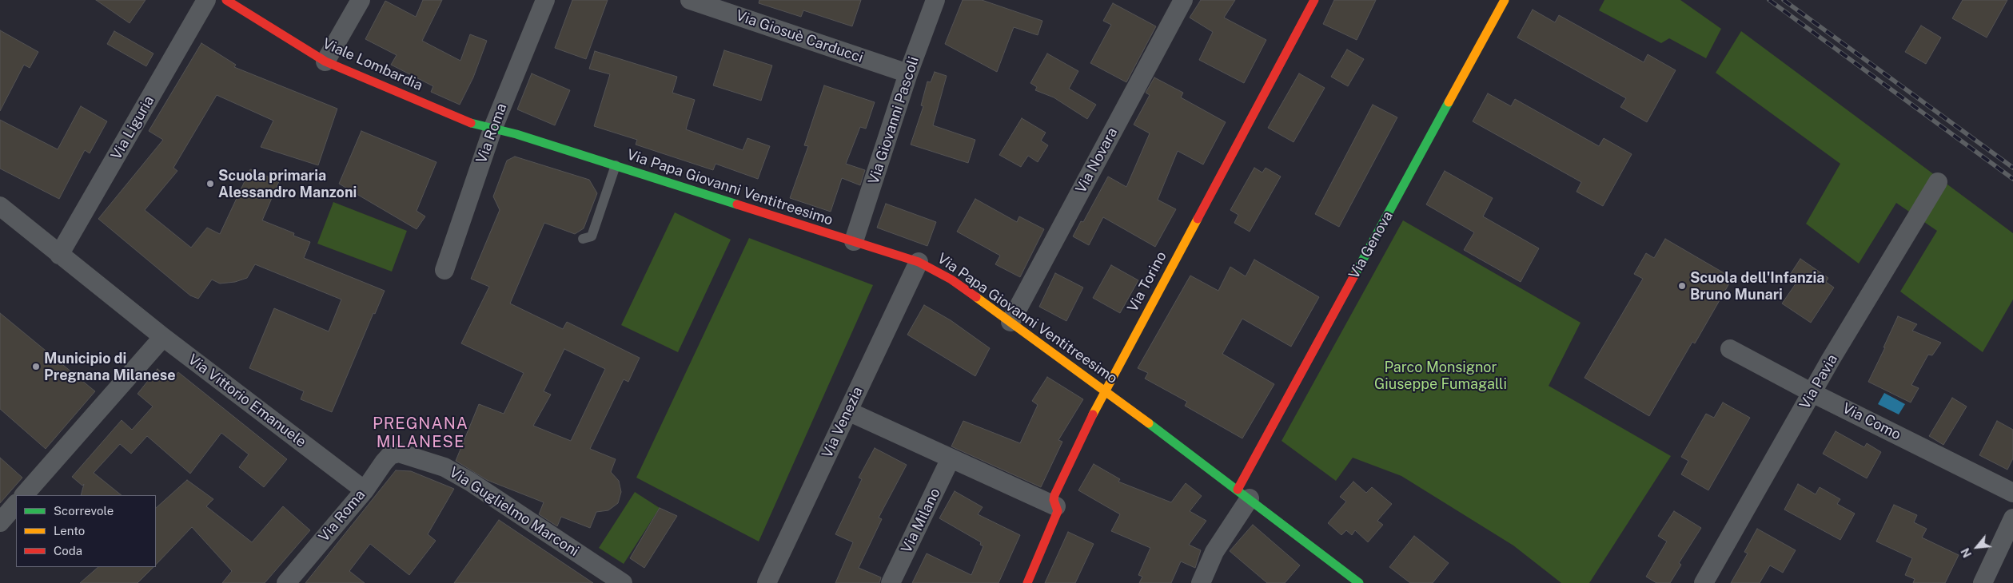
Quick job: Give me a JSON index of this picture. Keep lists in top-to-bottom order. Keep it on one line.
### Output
{"streets":{"street":["Via Giosuè Carducci","Viale Lombardia","Via Giovanni Pascoli","Via Liguria","Via Roma","Via Novara","Via Papa Giovanni Ventitreesimo","Via Genova","Via Torino","Via Pavia","Via Vittorio Emanuele","Via Como","Via Venezia","Via Guglielmo Marconi","Via Milano"]},"crossings":[["Via Giosuè Carducci","Via Giovanni Pascoli"],["Viale Lombardia","Via Roma"],["Viale Lombardia","Via Papa Giovanni Ventitreesimo"],["Via Giovanni Pascoli","Via Papa Giovanni Ventitreesimo"],["Via Liguria","Via Vittorio Emanuele"],["Via Roma","Via Papa Giovanni Ventitreesimo"],["Via Roma","Via Vittorio Emanuele"],["Via Roma","Via Guglielmo Marconi"],["Via Novara","Via Papa Giovanni Ventitreesimo"],["Via Papa Giovanni Ventitreesimo","Via Genova"],["Via Papa Giovanni Ventitreesimo","Via Torino"],["Via Papa Giovanni Ventitreesimo","Via Venezia"],["Via Pavia","Via Como"]],"districts":["PREGNANA MILANESE"],"parks":["Parco Monsignor Giuseppe Fumagalli"],"places":["Scuola primaria Alessandro Manzoni","Scuola dell'Infanzia Bruno Munari","Municipio di Pregnana Milanese"],"legend":["Scorrevole","Lento","Coda"],"north":"bottom left"}
